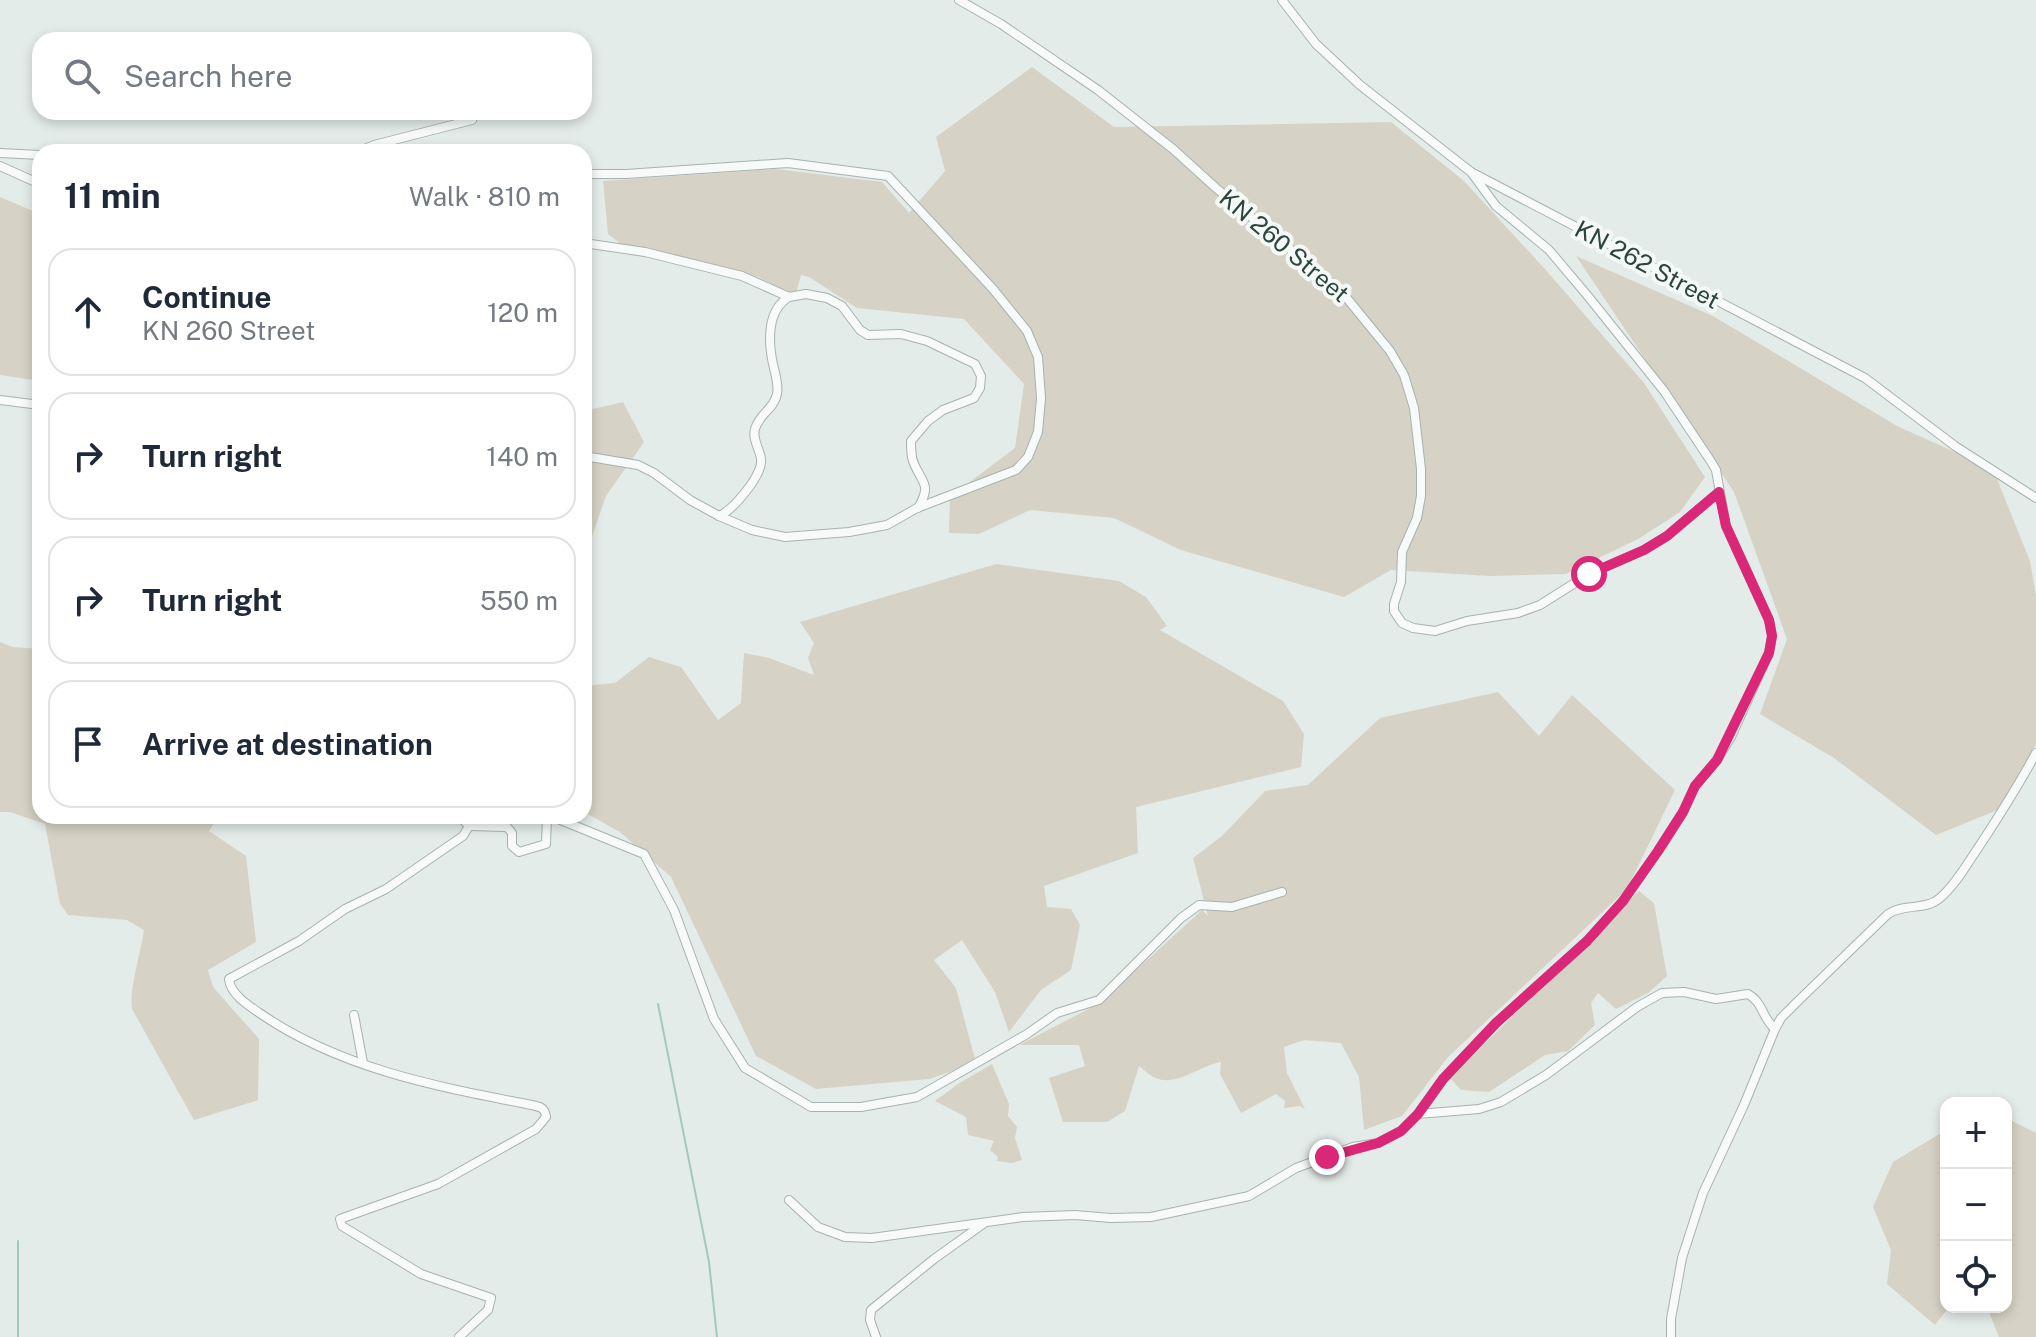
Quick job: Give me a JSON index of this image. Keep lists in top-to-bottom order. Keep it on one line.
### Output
{"streets":{"street":["KN 260 Street","KN 262 Street"]},"page":{"search":"Search here","heading":["11 min","Walk · 810 m"],"list":[["Continue","KN 260 Street","120 m"],["Turn right","140 m"],["Turn right","550 m"],"Arrive at destination"],"map_buttons":["+","−"]}}
